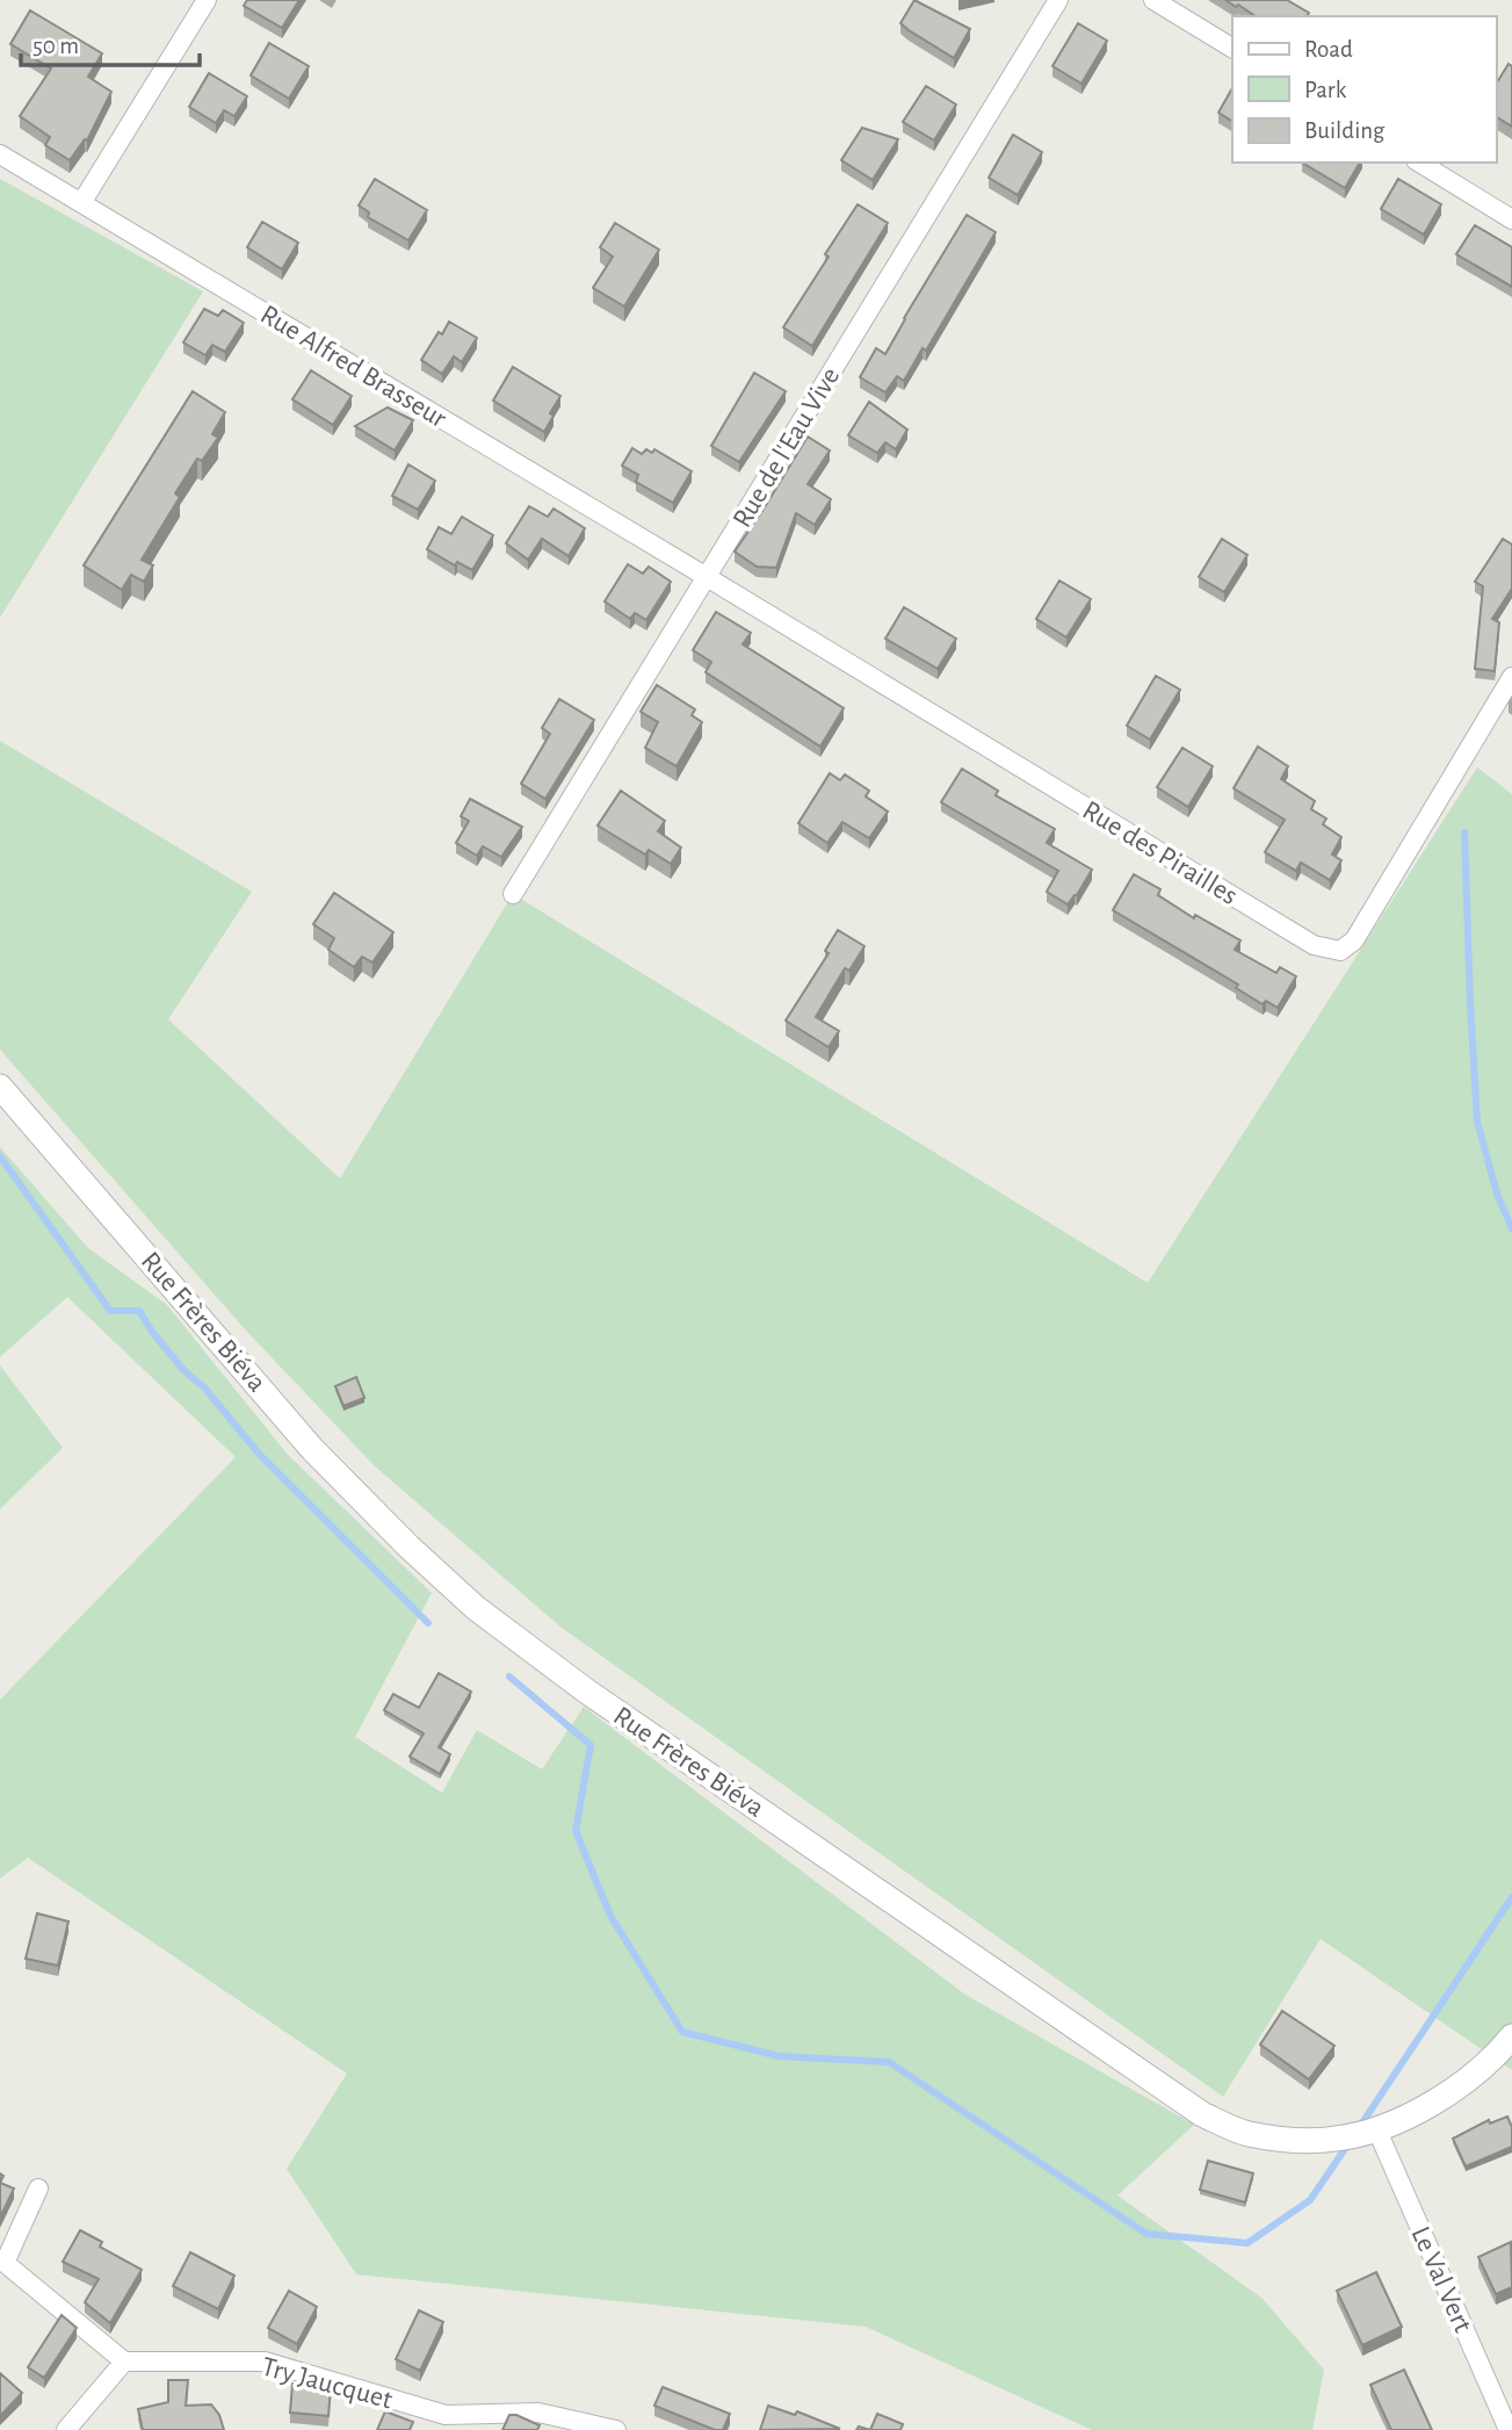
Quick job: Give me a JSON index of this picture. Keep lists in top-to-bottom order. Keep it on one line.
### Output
{"streets":{"street":["Rue Alfred Brasseur","Rue de l'Eau Vive","Rue des Pirailles","Rue Frères Biéva","Le Val Vert","Try Jaucquet"]},"crossings":[["Rue Alfred Brasseur","Rue de l'Eau Vive"],["Rue Alfred Brasseur","Rue des Pirailles"],["Rue de l'Eau Vive","Rue des Pirailles"],["Rue Frères Biéva","Le Val Vert"]],"legend":["Road","Park","Building"],"scale_bar":"50 m"}
